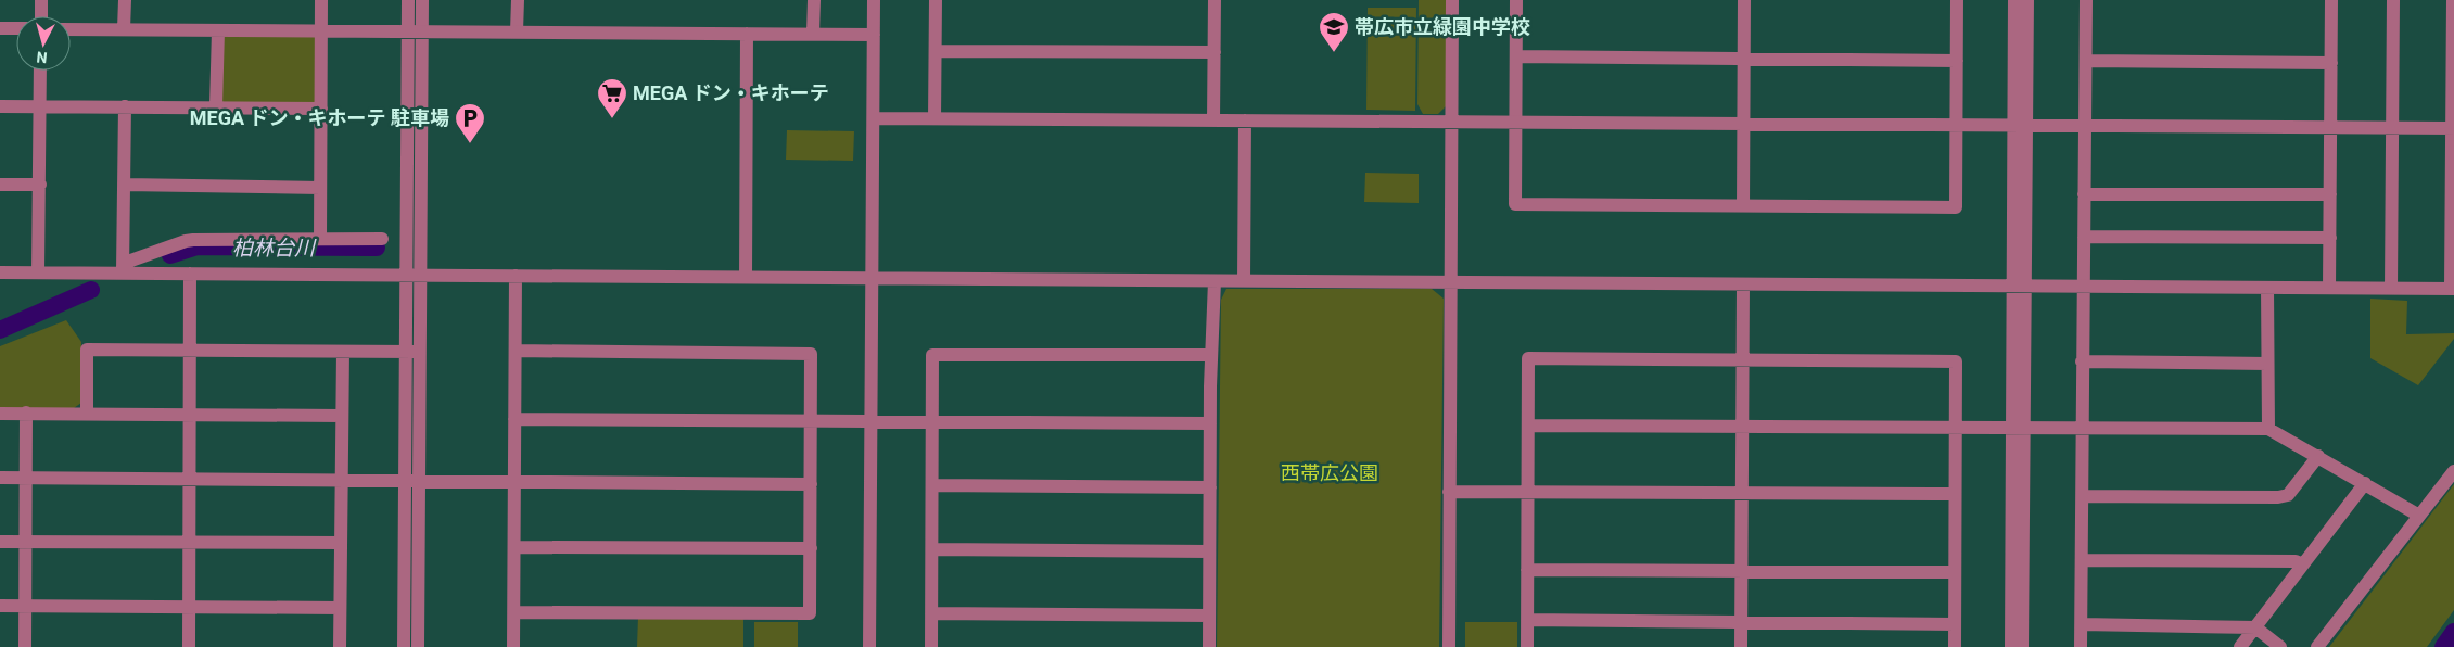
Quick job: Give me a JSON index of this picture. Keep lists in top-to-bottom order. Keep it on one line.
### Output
{"water":["柏林台川"],"parks":["西帯広公園"],"places":{"school or university":["帯広市立緑園中学校"],"supermarket":["MEGA ドン・キホーテ"],"parking":["MEGA ドン・キホーテ 駐車場"]},"north":"bottom"}
